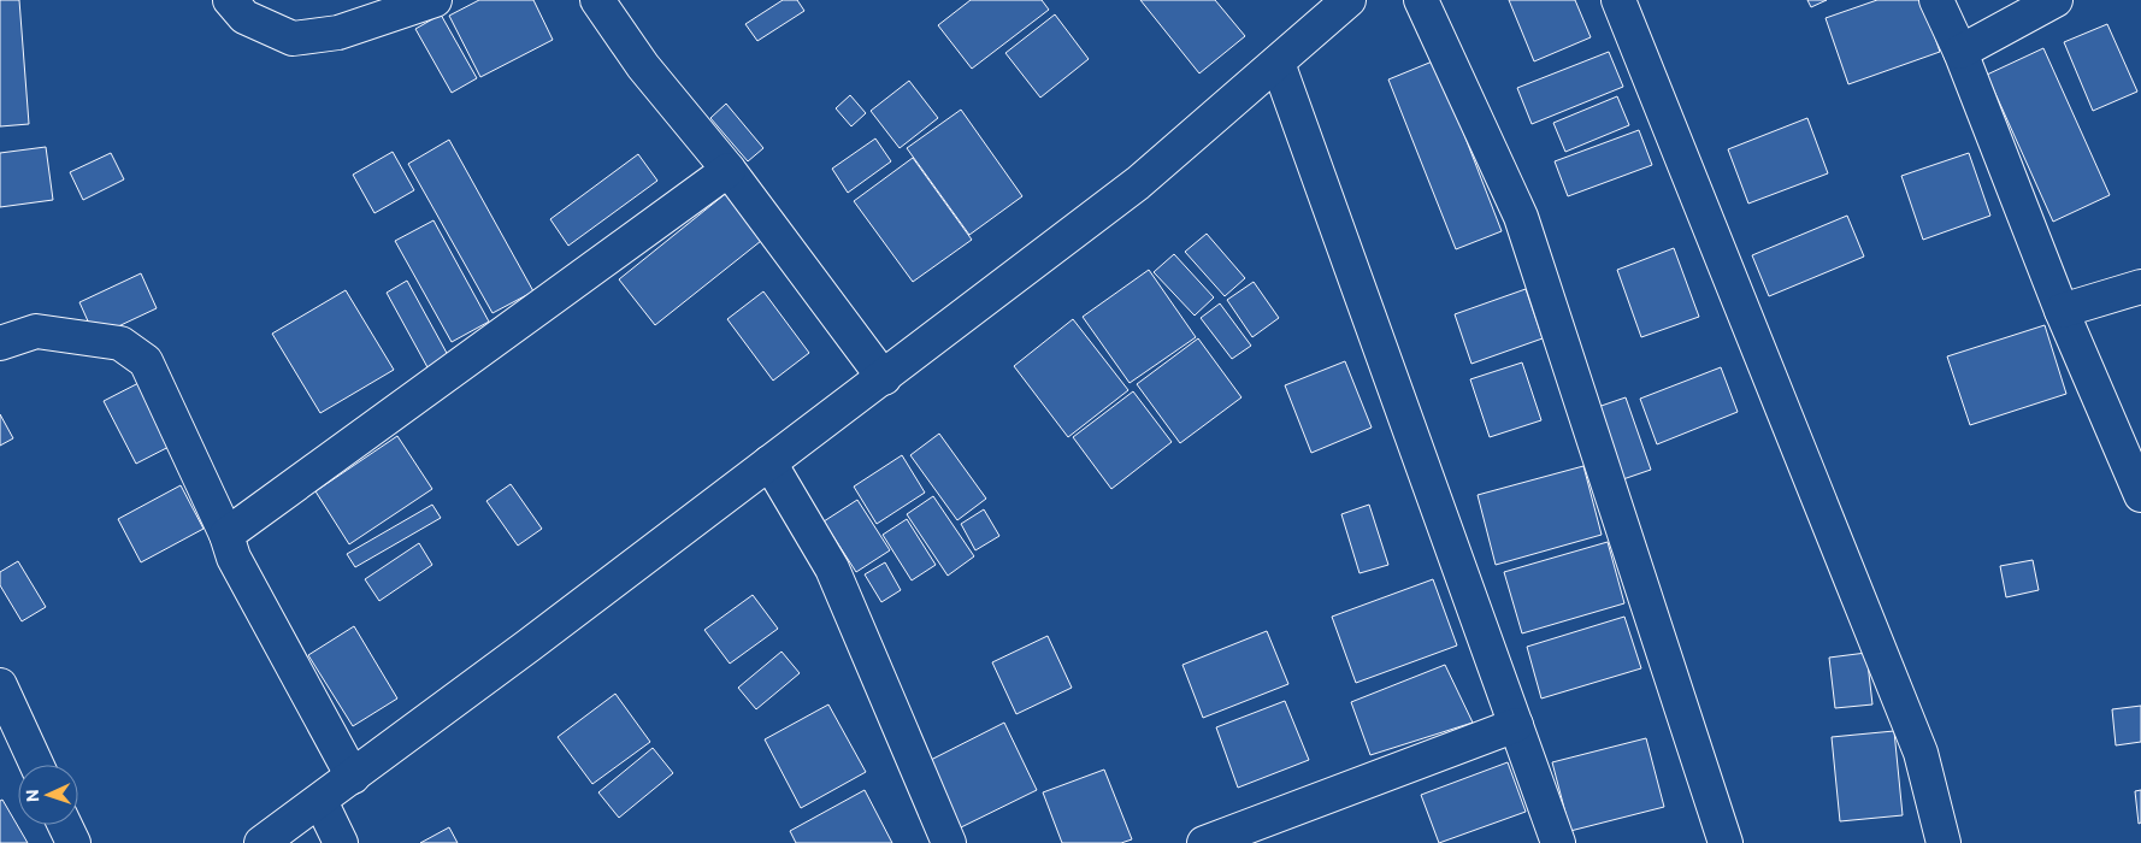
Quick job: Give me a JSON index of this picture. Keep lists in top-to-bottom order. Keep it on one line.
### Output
{"north":"left"}
